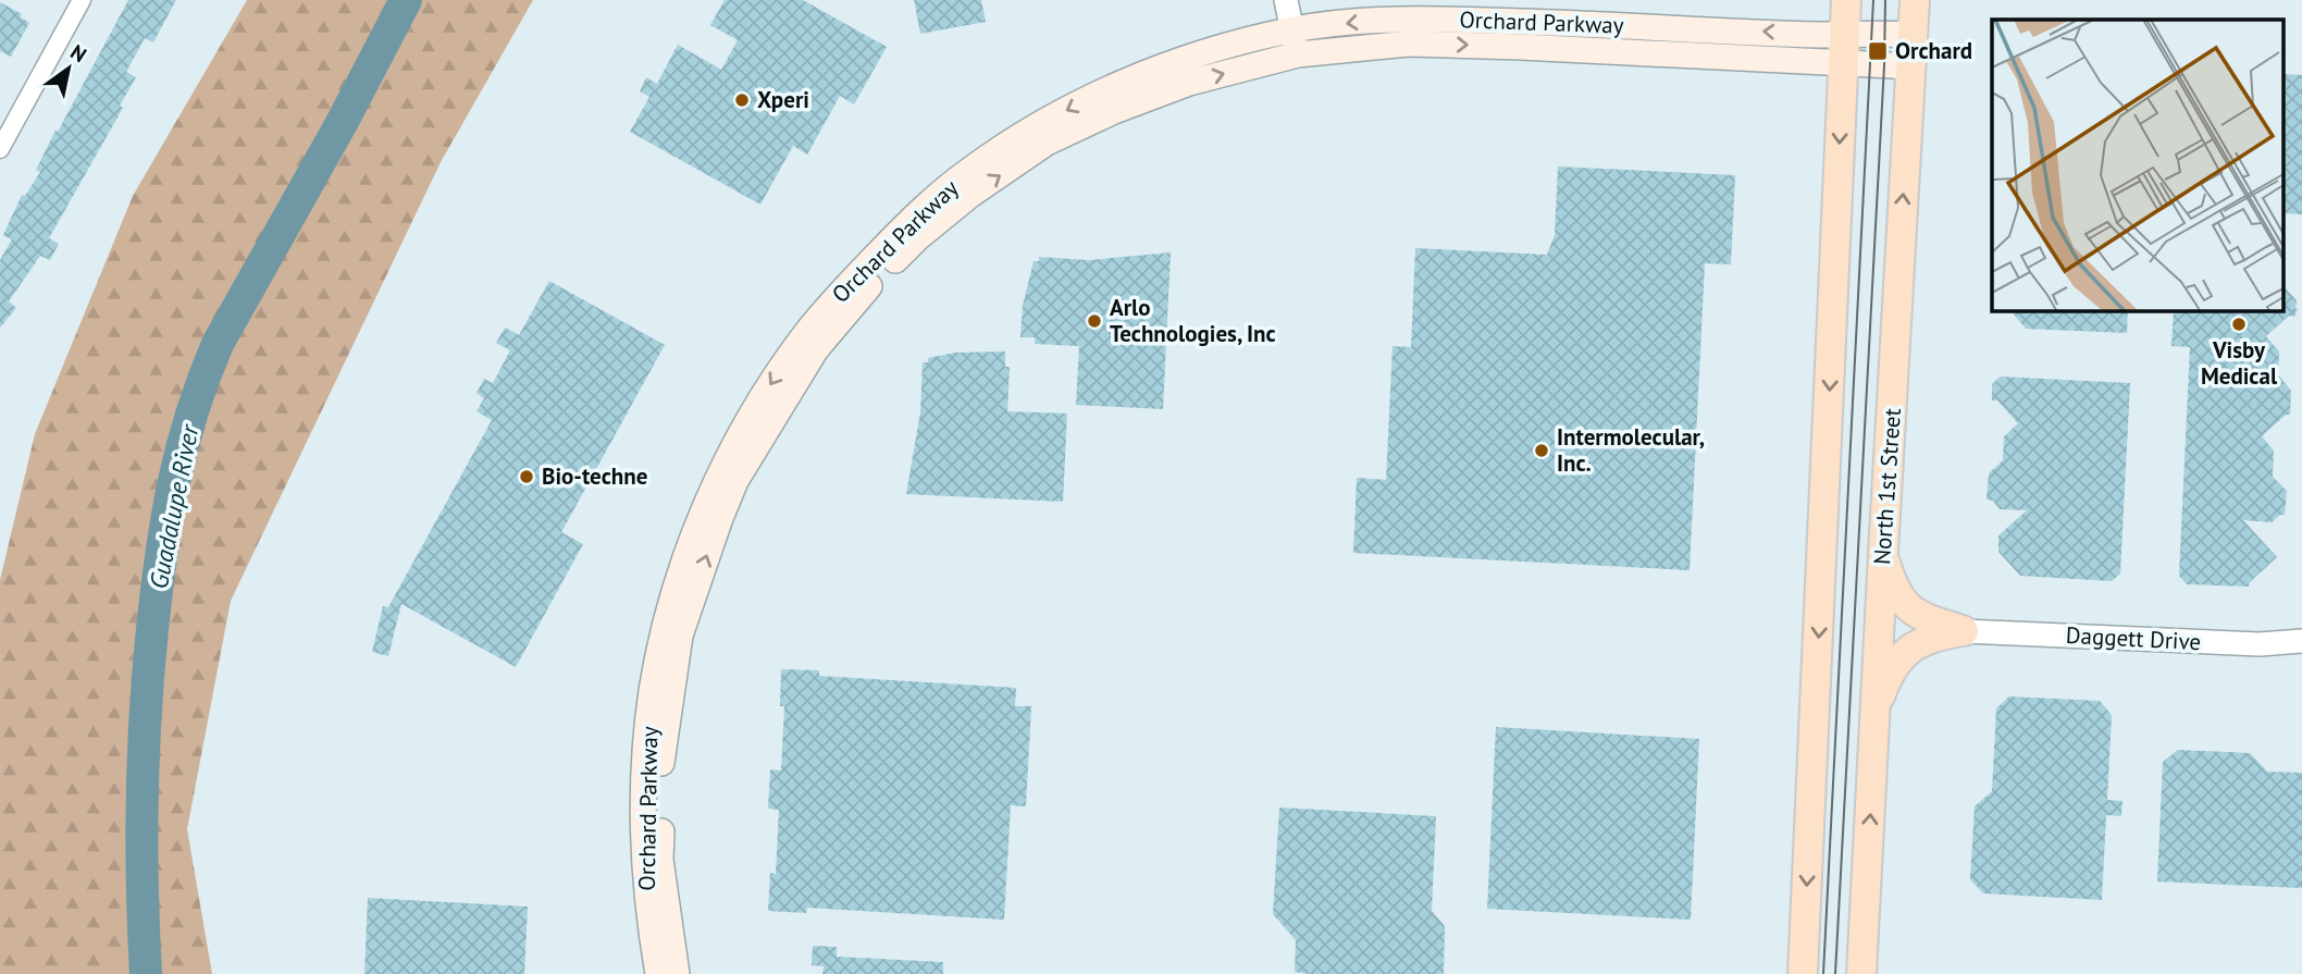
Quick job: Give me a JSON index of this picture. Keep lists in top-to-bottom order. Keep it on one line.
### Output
{"streets":{"main road":["Orchard Parkway","North 1st Street"],"street":["Daggett Drive"]},"crossings":[["Orchard Parkway","North 1st Street"]],"water":["Guadalupe River"],"places":{"transit":["Orchard"],"other":["Xperi","Arlo Technologies, Inc","Visby Medical","Intermolecular, Inc.","Bio-techne"]},"north":"top right"}
